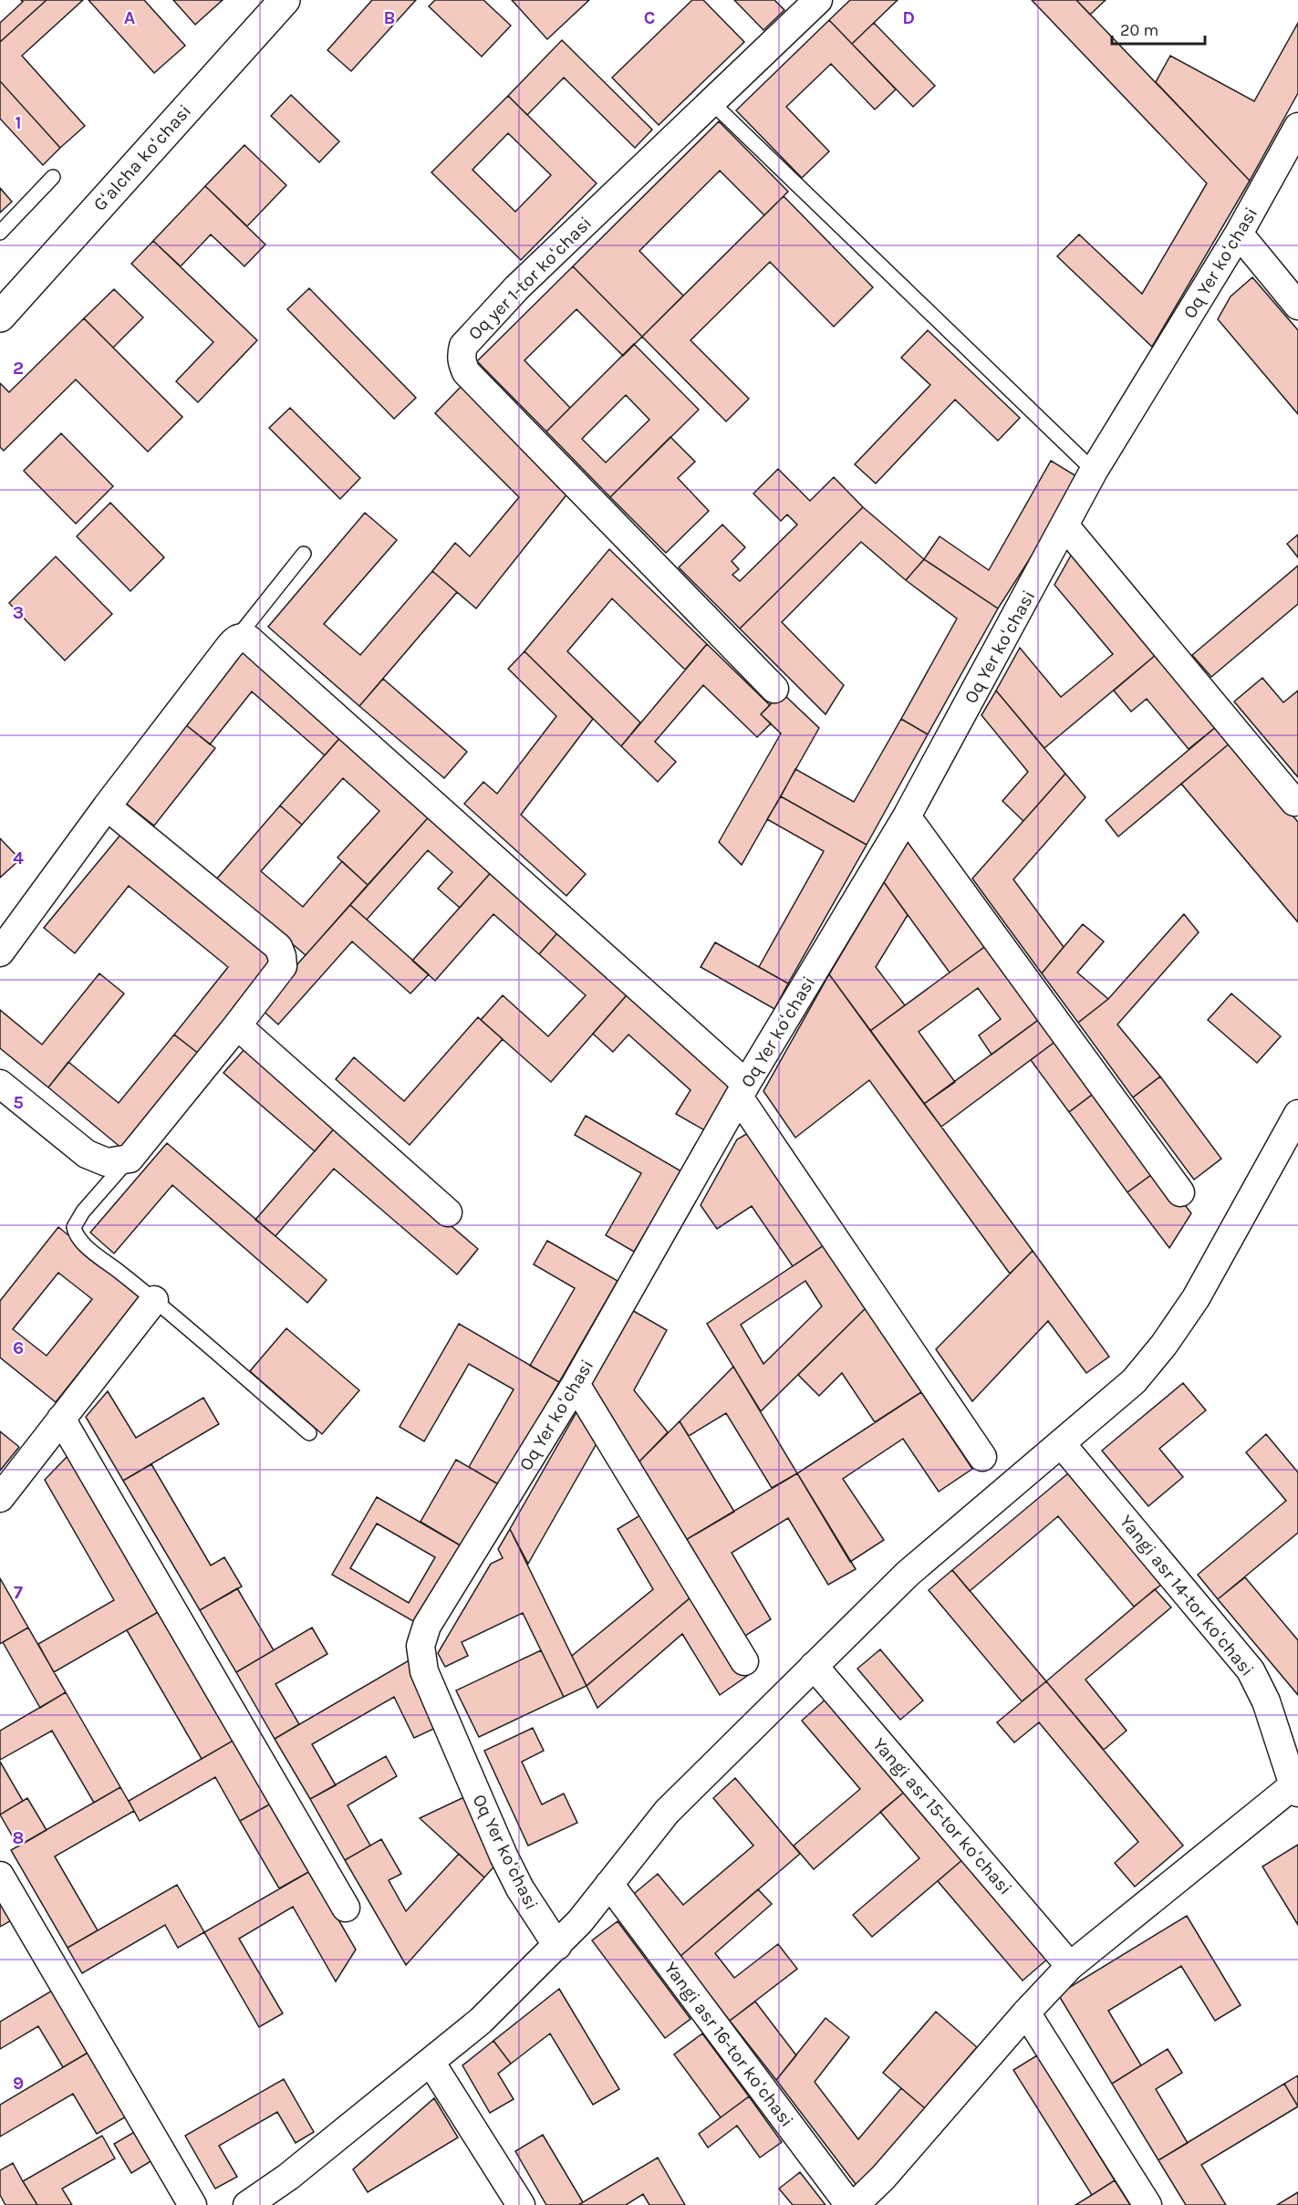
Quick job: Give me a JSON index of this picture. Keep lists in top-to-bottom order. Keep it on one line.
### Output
{"streets":{"street":["Gʻalcha koʻchasi","Oq Yer koʻchasi","Oq yer 1-tor koʻchasi","Yangi asr 14-tor koʻchasi","Yangi asr 15-tor koʻchasi","Yangi asr 16-tor koʻchasi"]},"scale_bar":"20 m","grid":{"columns":["A","B","C","D"],"rows":["1","2","3","4","5","6","7","8","9"]}}
